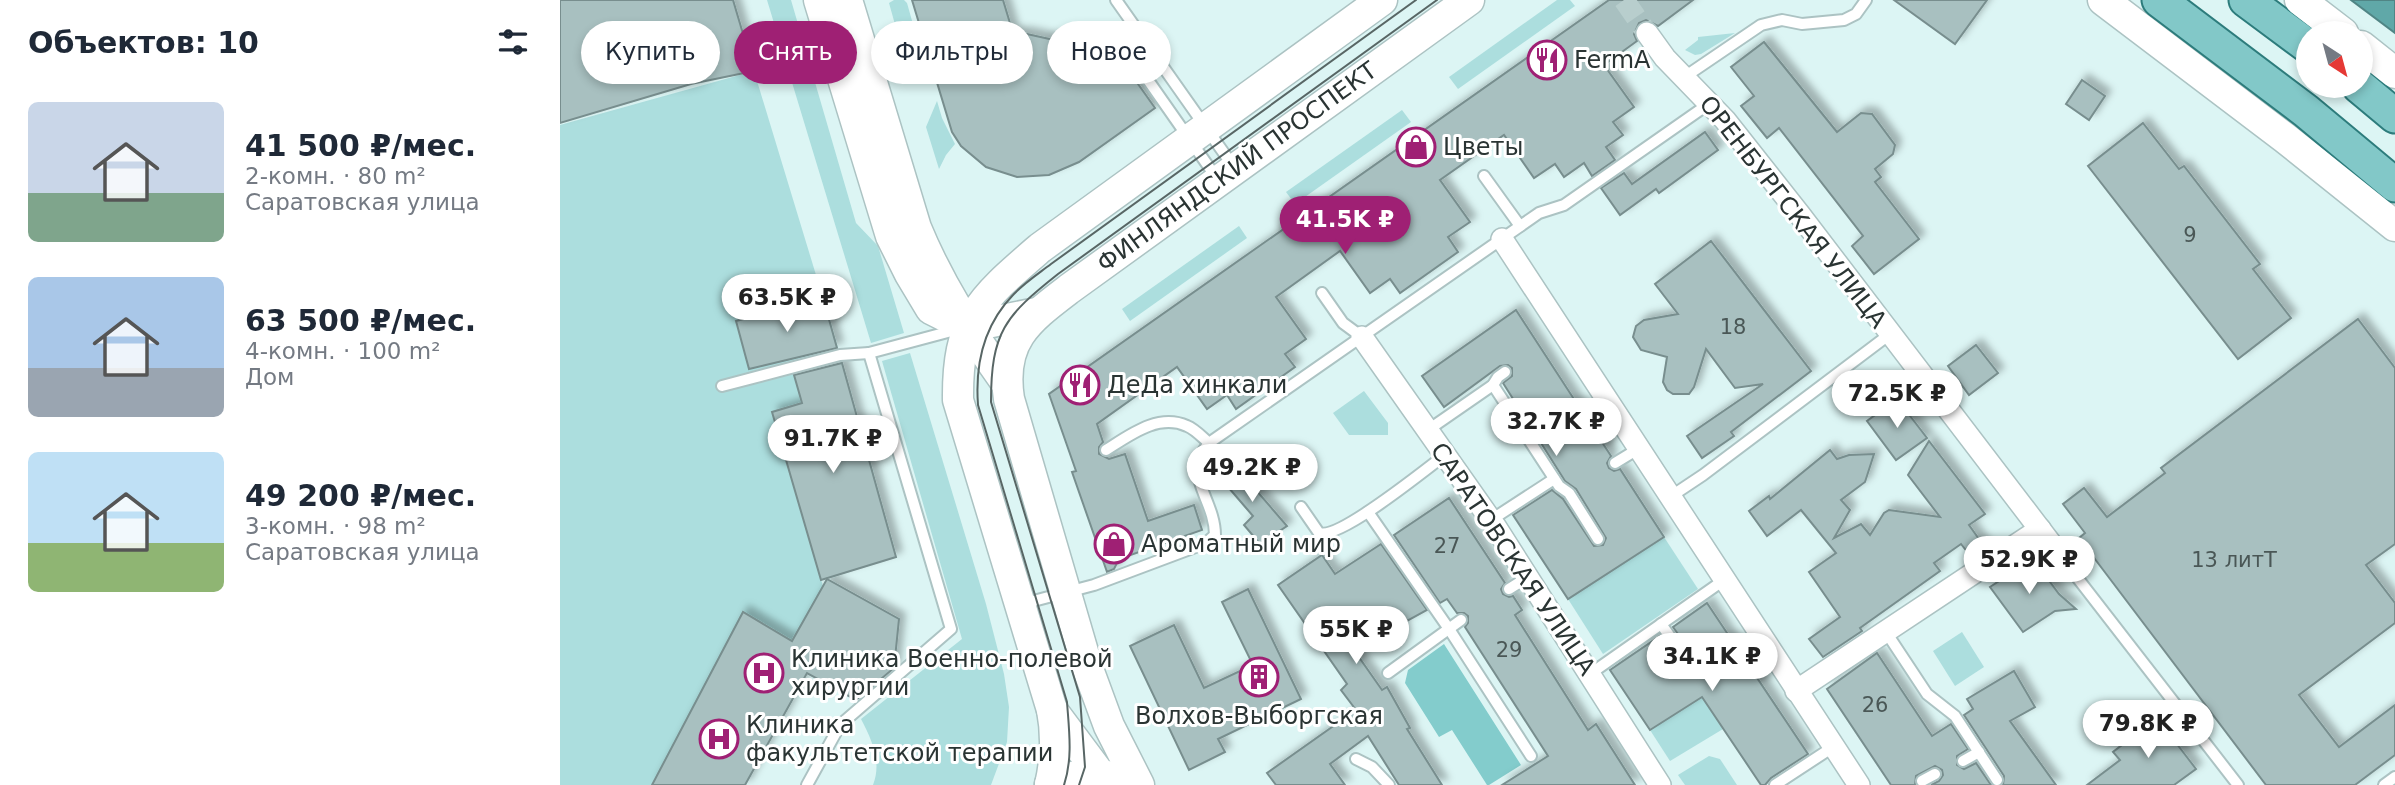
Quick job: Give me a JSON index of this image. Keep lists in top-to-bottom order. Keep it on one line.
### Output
{"streets":{"main road":["ФИНЛЯНДСКИЙ ПРОСПЕКТ"],"street":["ОРЕНБУРГСКАЯ УЛИЦА","САРАТОВСКАЯ УЛИЦА"]},"places":{"restaurant":["FermA","ДеДа хинкали"],"shop":["Цветы","Ароматный мир"],"hospital":["Клиника Военно-полевой хирургии","Клиника факультетской терапии"],"building":["Волхов-Выборгская"]},"house_numbers":["9","18","27","13 литТ","29","26"],"north":"bottom right","page":{"heading":"Объектов: 10","chip":["Купить","Снять","Фильтры","Новое"],"list":[{"name":"41 500 ₽/мес.","note":"2-комн. · 80 m² · Саратовская улица"},{"name":"63 500 ₽/мес.","note":"4-комн. · 100 m² · Дом"},{"name":"49 200 ₽/мес.","note":"3-комн. · 98 m² · Саратовская улица"}],"price":["41.5K ₽","63.5K ₽","72.5K ₽","32.7K ₽","91.7K ₽","49.2K ₽","52.9K ₽","55K ₽","34.1K ₽","79.8K ₽"]}}
